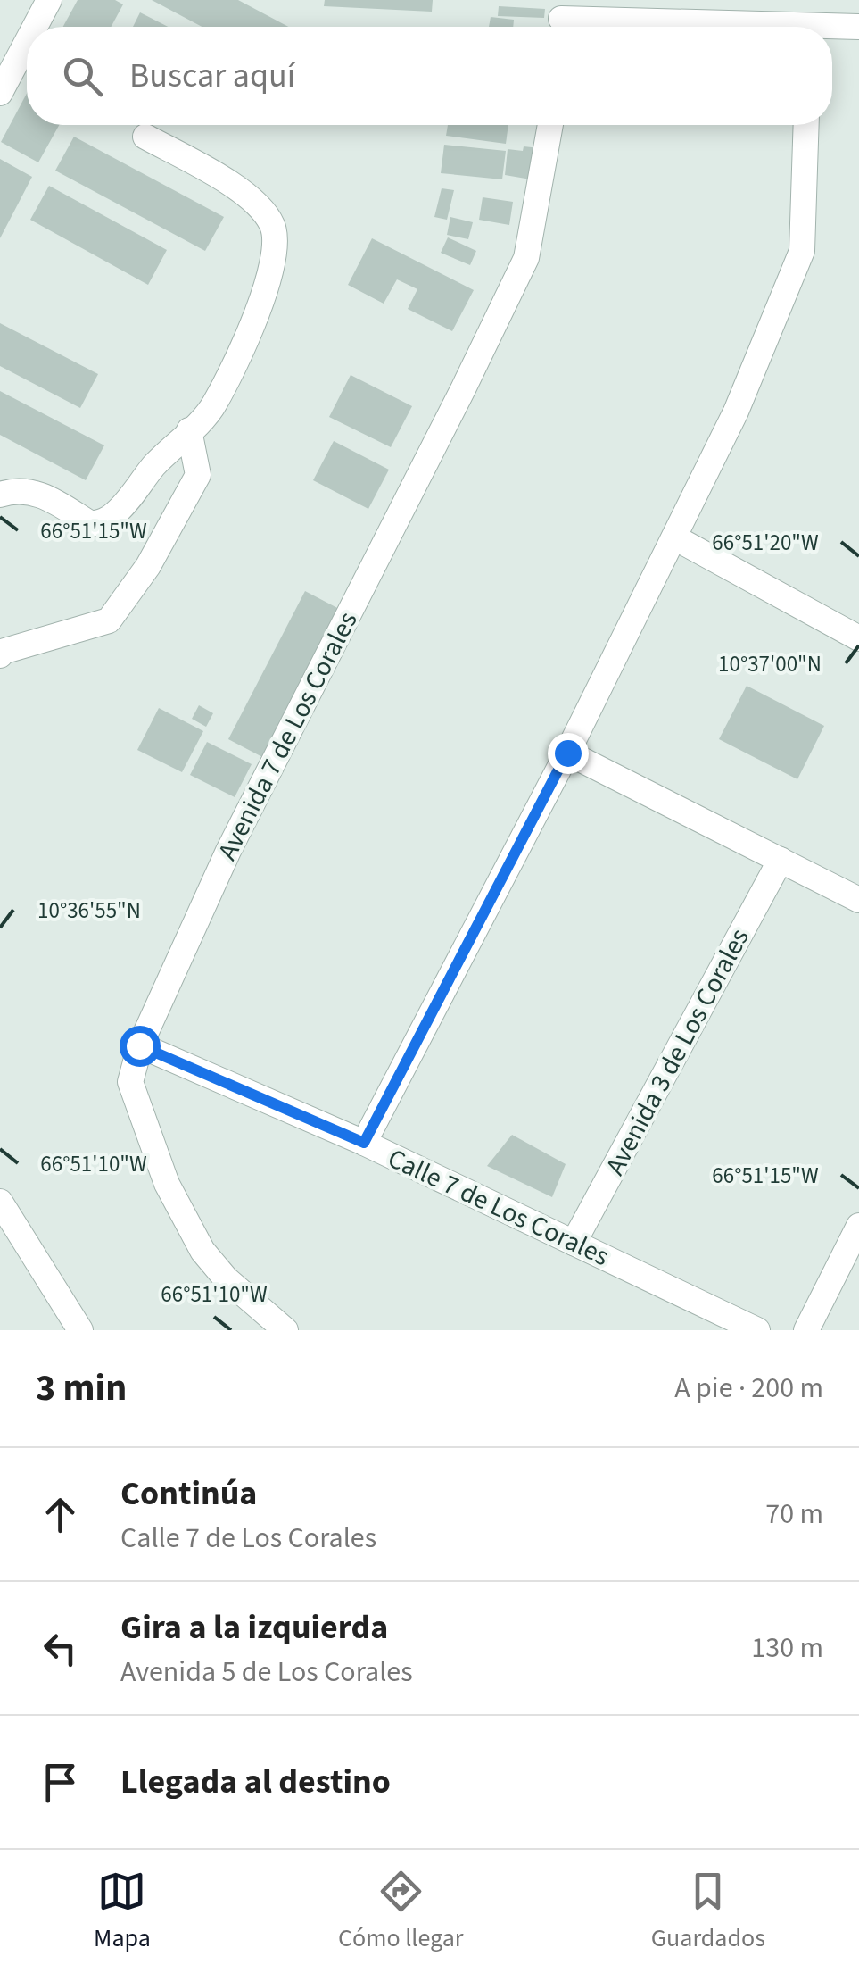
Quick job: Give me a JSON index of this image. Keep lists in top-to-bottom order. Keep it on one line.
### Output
{"streets":{"street":["Avenida 7 de Los Corales","Avenida 3 de Los Corales","Calle 7 de Los Corales"]},"crossings":[["Avenida 7 de Los Corales","Calle 7 de Los Corales"],["Avenida 3 de Los Corales","Calle 7 de Los Corales"]],"page":{"search":"Buscar aquí","heading":["3 min","A pie · 200 m"],"list":[["Continúa","Calle 7 de Los Corales","70 m"],["Gira a la izquierda","Avenida 5 de Los Corales","130 m"],"Llegada al destino"],"nav":["Mapa","Cómo llegar","Guardados"]},"coordinates":["66°51'15\"W","66°51'20\"W","10°37'00\"N","10°36'55\"N","66°51'10\"W"]}
